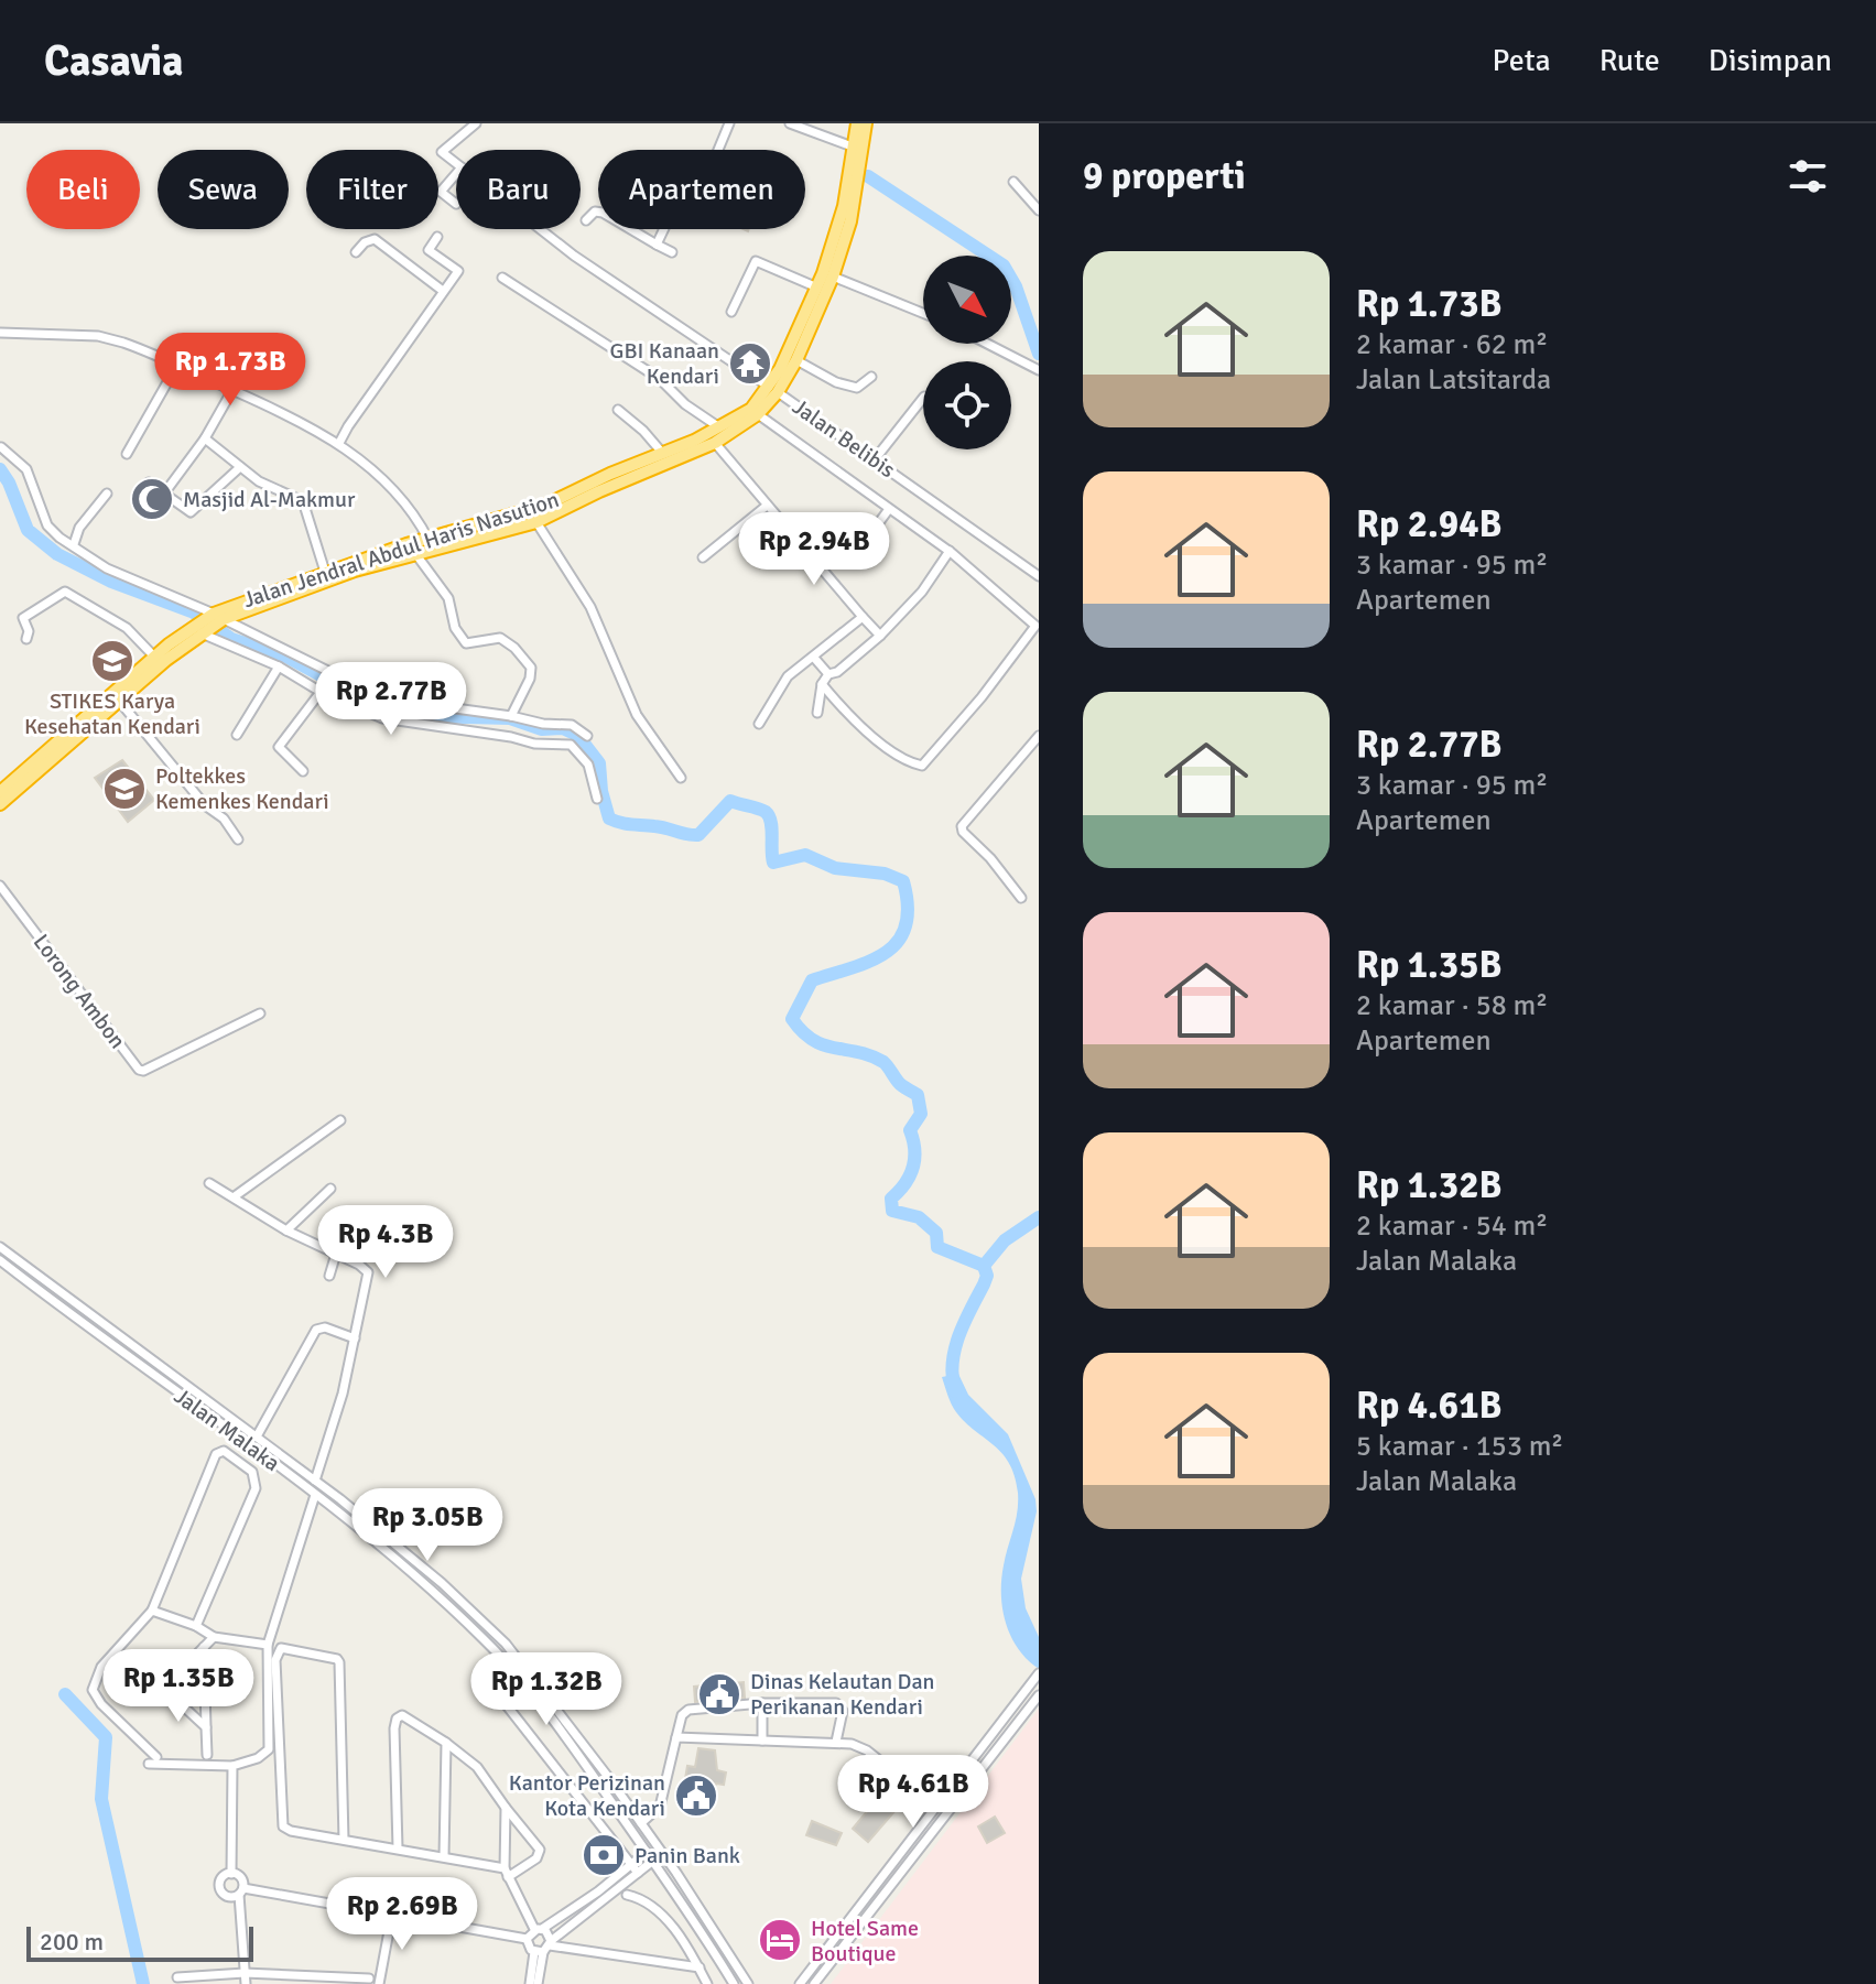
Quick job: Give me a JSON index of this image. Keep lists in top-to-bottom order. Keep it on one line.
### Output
{"streets":{"highway":["Jalan Jendral Abdul Haris Nasution"],"street":["Jalan Belibis","Lorong Ambon","Jalan Malaka"]},"crossings":[["Jalan Belibis","Jalan Jendral Abdul Haris Nasution"]],"places":{"temple":["GBI Kanaan Kendari"],"mosque":["Masjid Al-Makmur"],"school or university":["STIKES Karya Kesehatan Kendari","Poltekkes Kemenkes Kendari"],"public building":["Dinas Kelautan Dan Perikanan Kendari","Kantor Perizinan Kota Kendari"],"bank":["Panin Bank"],"hotel":["Hotel Same Boutique"]},"scale_bar":"200 m","north":"bottom right","page":{"header":"Casavia","nav":["Peta","Rute","Disimpan"],"heading":"9 properti","chip":["Beli","Sewa","Filter","Baru","Apartemen"],"list":[{"name":"Rp 1.73B","note":"2 kamar · 62 m² · Jalan Latsitarda"},{"name":"Rp 2.94B","note":"3 kamar · 95 m² · Apartemen"},{"name":"Rp 2.77B","note":"3 kamar · 95 m² · Apartemen"},{"name":"Rp 1.35B","note":"2 kamar · 58 m² · Apartemen"},{"name":"Rp 1.32B","note":"2 kamar · 54 m² · Jalan Malaka"},{"name":"Rp 4.61B","note":"5 kamar · 153 m² · Jalan Malaka"}],"price":["Rp 1.73B","Rp 2.94B","Rp 2.77B","Rp 4.3B","Rp 3.05B","Rp 1.35B","Rp 1.32B","Rp 4.61B","Rp 2.69B"],"scale":"200 m"}}
